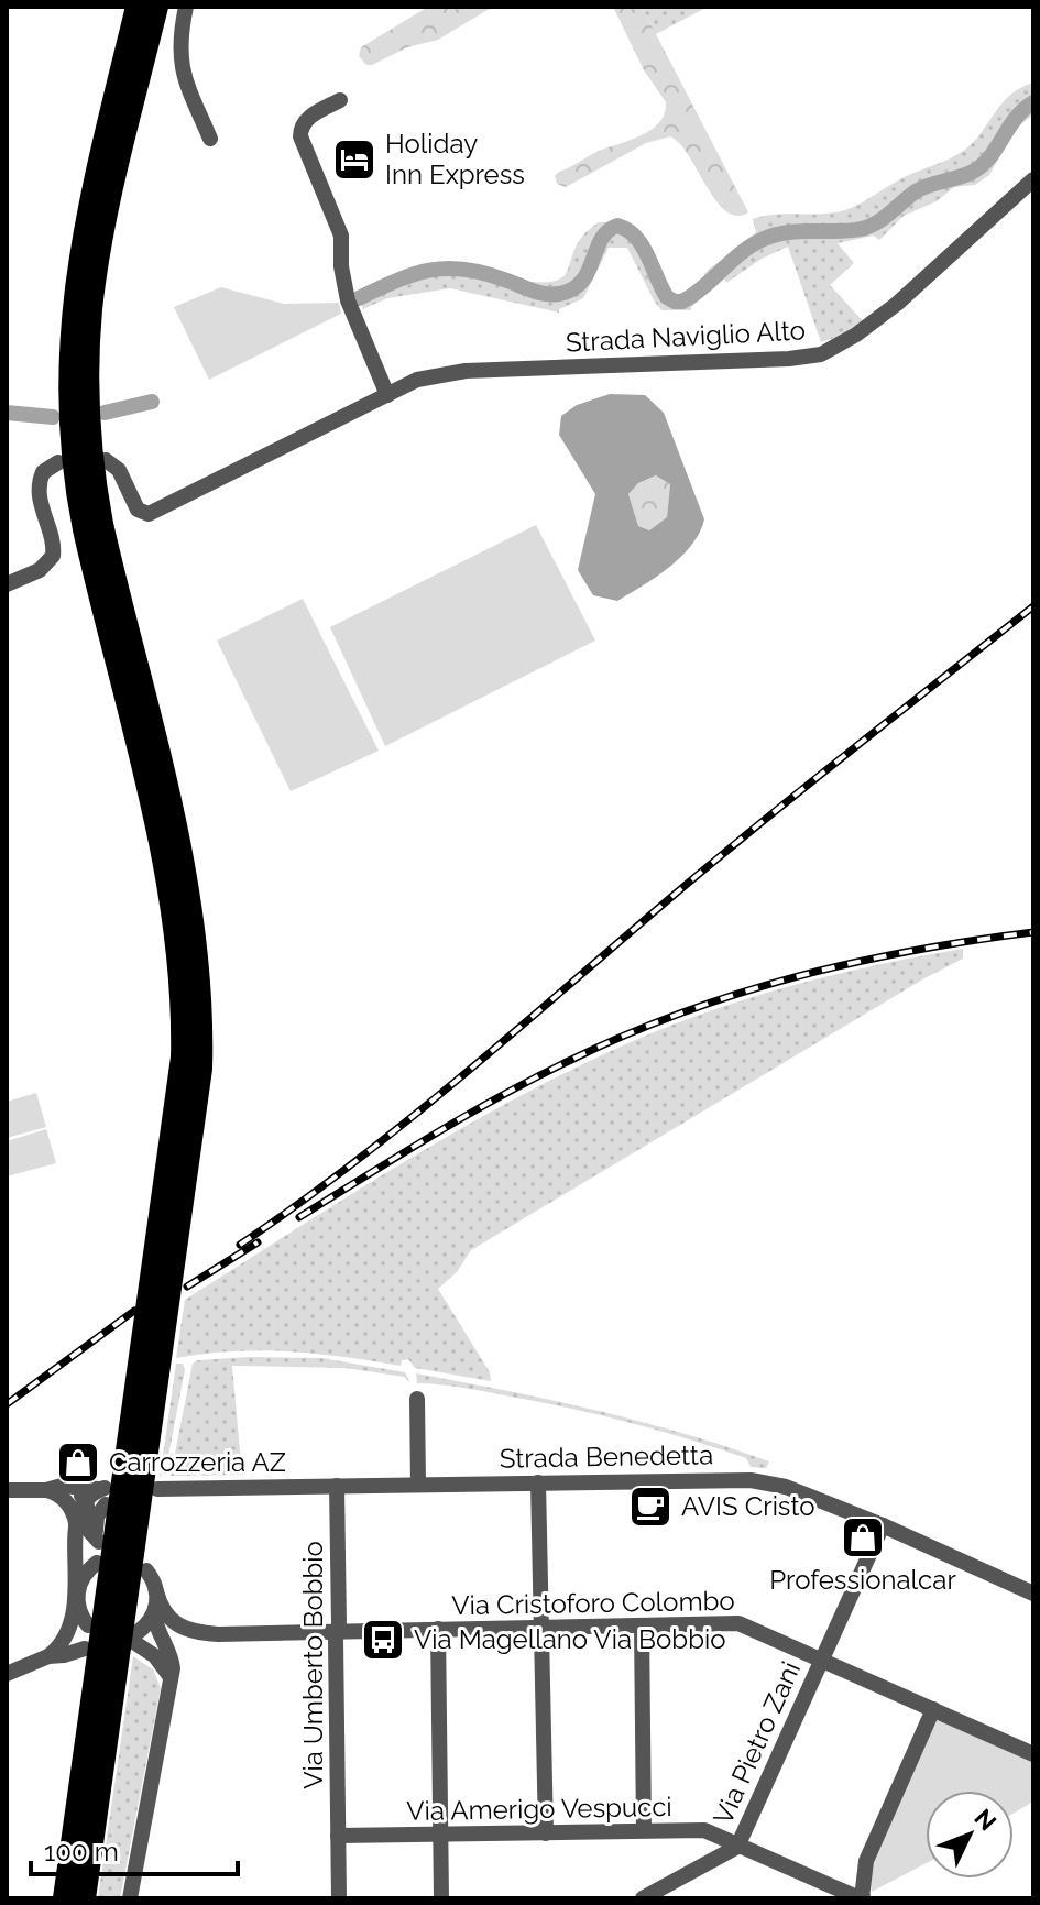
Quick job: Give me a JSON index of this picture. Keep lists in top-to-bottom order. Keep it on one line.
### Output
{"streets":{"street":["Strada Naviglio Alto","Strada Benedetta","Via Cristoforo Colombo","Via Umberto Bobbio","Via Pietro Zani","Via Amerigo Vespucci"]},"crossings":[["Strada Benedetta","Via Umberto Bobbio"],["Strada Benedetta","Via Pietro Zani"],["Via Cristoforo Colombo","Via Umberto Bobbio"],["Via Cristoforo Colombo","Via Pietro Zani"],["Via Umberto Bobbio","Via Amerigo Vespucci"],["Via Pietro Zani","Via Amerigo Vespucci"]],"places":{"hotel":["Holiday Inn Express"],"shop":["Carrozzeria AZ","Professionalcar"],"cafe":["AVIS Cristo"],"bus stop":["Via Magellano Via Bobbio"]},"scale_bar":"100 m","north":"top right"}
